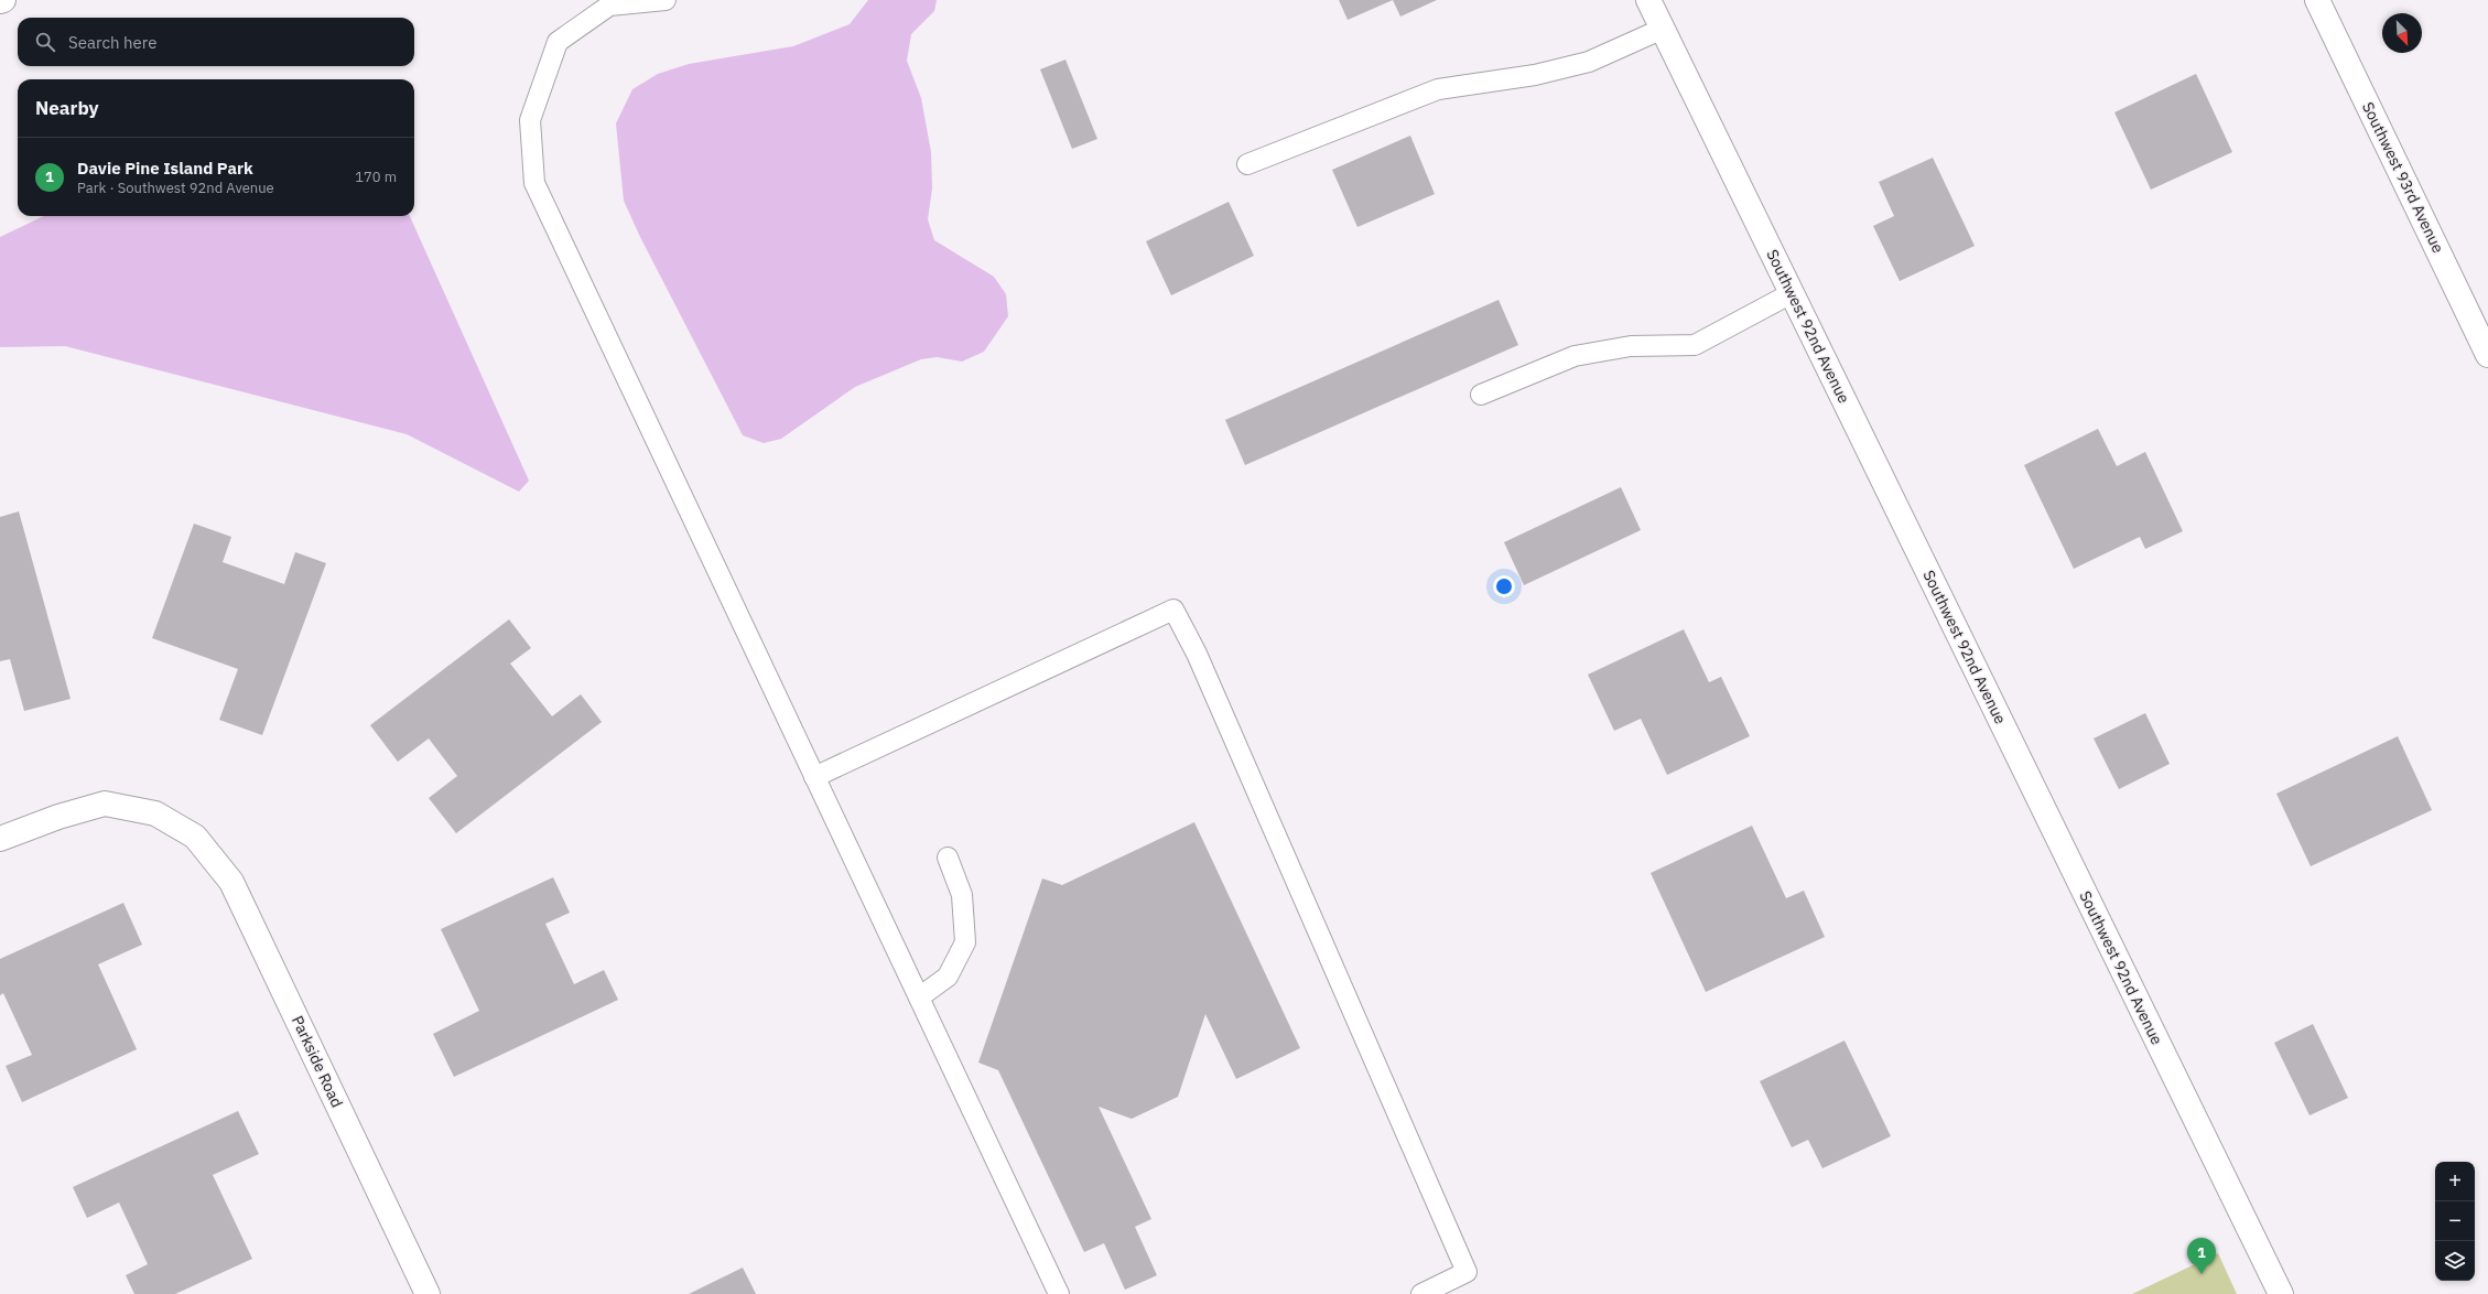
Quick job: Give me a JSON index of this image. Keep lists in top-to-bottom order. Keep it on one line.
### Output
{"streets":{"street":["Southwest 93rd Avenue","Southwest 92nd Avenue","Parkside Road"]},"north":"bottom right","page":{"search":"Search here","heading":"Nearby","list":[{"mark":"1","name":"Davie Pine Island Park","note":"Park · Southwest 92nd Avenue","value":"170 m"}],"map_buttons":["+","−"],"pins":"1"}}
